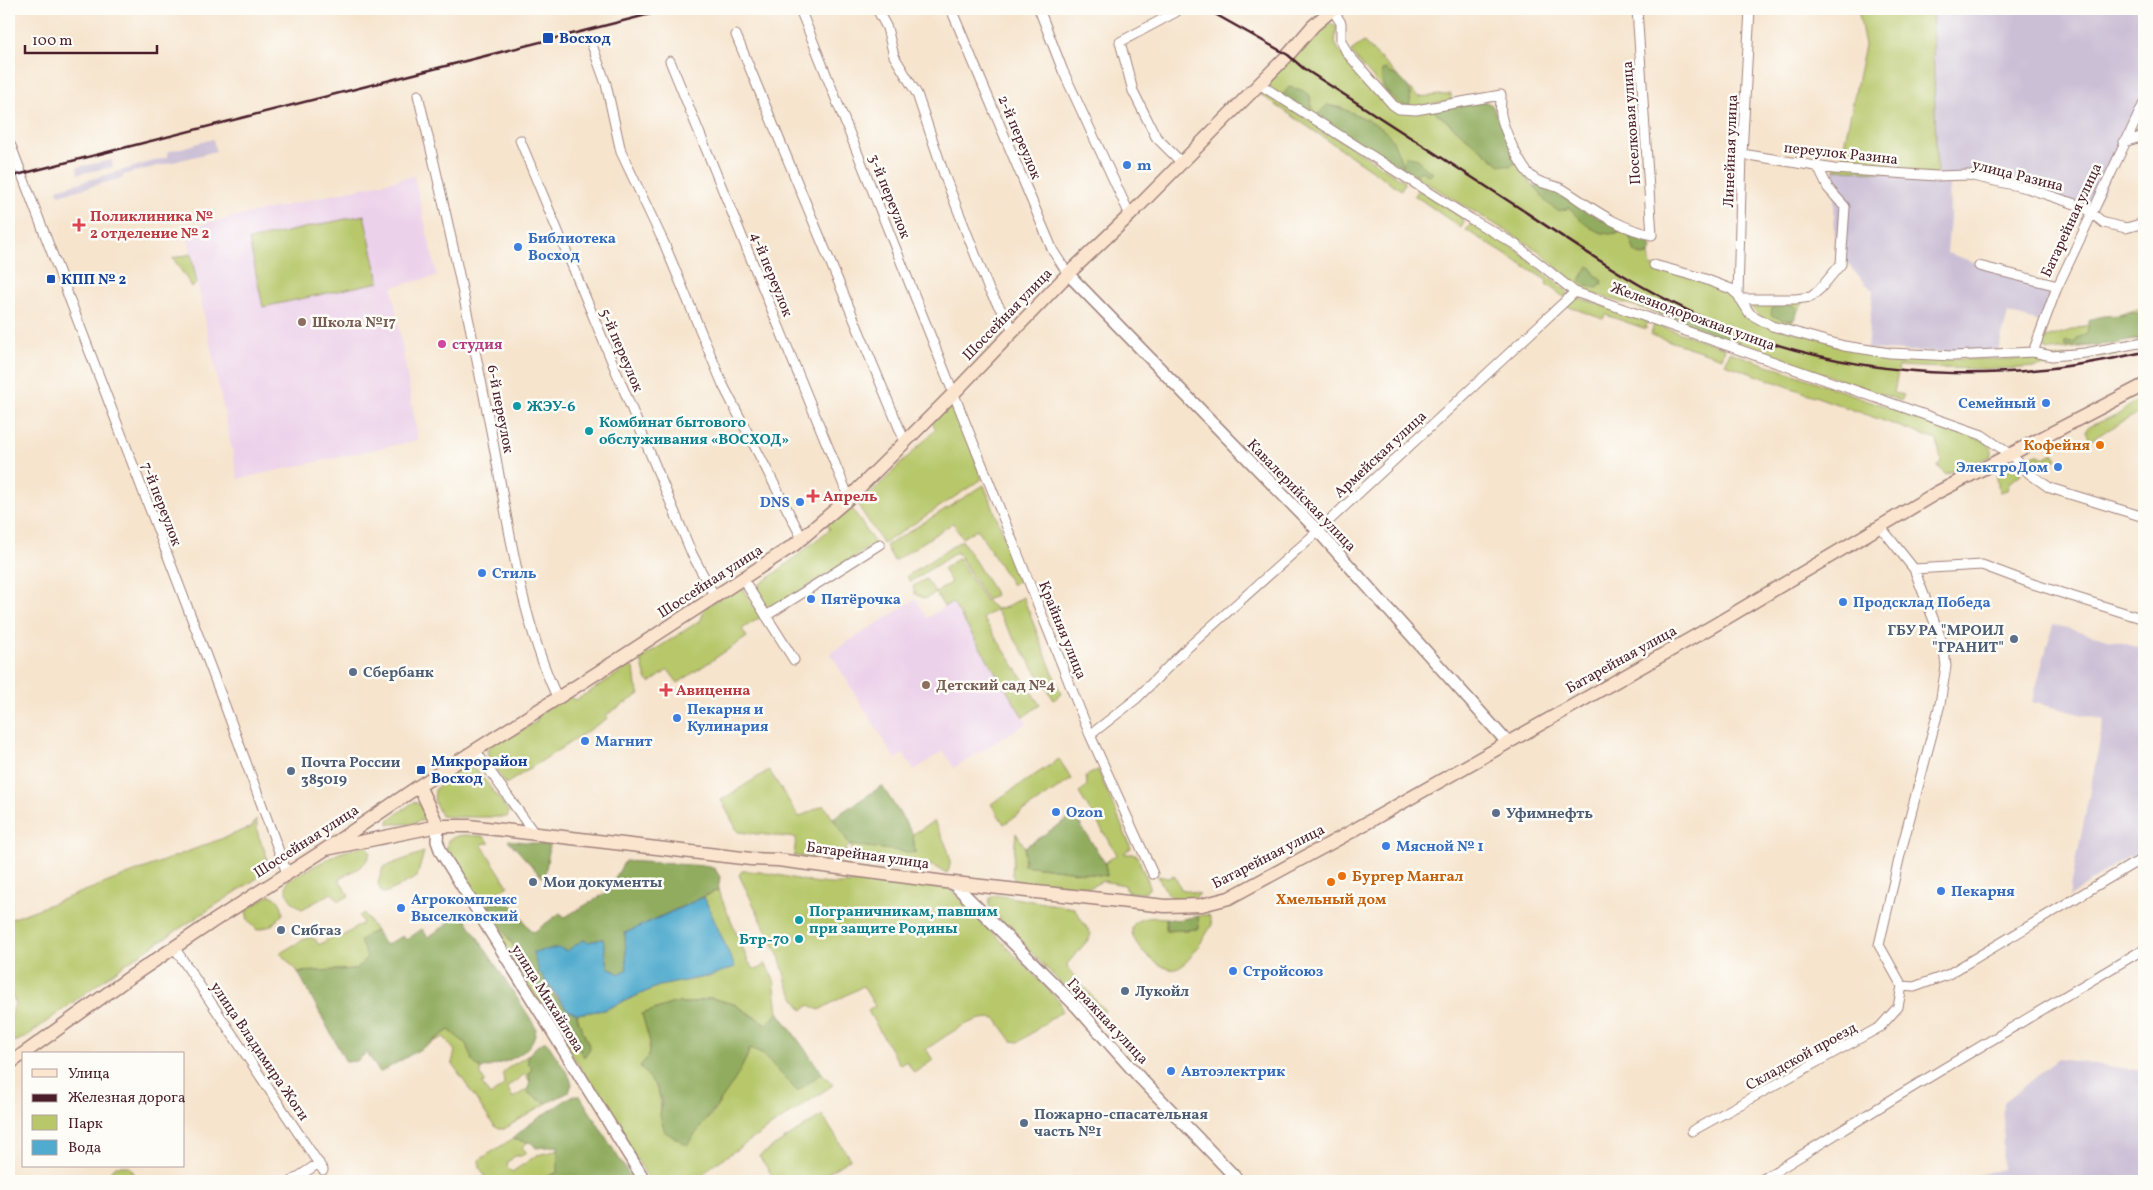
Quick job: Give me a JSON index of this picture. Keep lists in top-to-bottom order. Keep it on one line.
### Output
{"streets":{"main road":["Батарейная улица","Шоссейная улица"],"street":["Поселковая улица","2-й переулок","Линейная улица","переулок Разина","улица Разина","3-й переулок","4-й переулок","Железнодорожная улица","5-й переулок","6-й переулок","Армейская улица","Кавалерийская улица","7-й переулок","Крайняя улица","улица Михайлова","Гаражная улица","улица Владимира Жоги","Складской проезд"]},"crossings":[["Поселковая улица","Шоссейная улица"],["2-й переулок","Шоссейная улица"],["2-й переулок","Кавалерийская улица"],["Линейная улица","переулок Разина"],["Линейная улица","Железнодорожная улица"],["переулок Разина","улица Разина"],["улица Разина","Батарейная улица"],["3-й переулок","Шоссейная улица"],["3-й переулок","Крайняя улица"],["Батарейная улица","Шоссейная улица"],["Батарейная улица","Железнодорожная улица"],["Батарейная улица","Кавалерийская улица"],["Батарейная улица","улица Михайлова"],["Батарейная улица","Гаражная улица"],["4-й переулок","Шоссейная улица"],["Шоссейная улица","Железнодорожная улица"],["Шоссейная улица","5-й переулок"],["Шоссейная улица","6-й переулок"],["Шоссейная улица","Кавалерийская улица"],["Шоссейная улица","7-й переулок"],["Шоссейная улица","Крайняя улица"],["Шоссейная улица","улица Владимира Жоги"],["Железнодорожная улица","Армейская улица"],["Армейская улица","Кавалерийская улица"],["Армейская улица","Крайняя улица"]],"places":{"transit":["Восход","КПП № 2","Микрорайон Восход"],"other":["m","Библиотека Восход","Школа №17","студия","Семейный","ЖЭУ-6","Комбинат бытового обслуживания «ВОСХОД»","Кофейня","ЭлектроДом","DNS","Стиль","Пятёрочка","Продсклад Победа","ГБУ РА \"МРОИЛ \"ГРАНИТ\"","Сбербанк","Детский сад №4","Пекарня и Кулинария","Магнит","Почта России 385019","Ozon","Уфимнефть","Мясной № 1","Бургер Мангал","Мои документы","Хмельный дом","Пекарня","Агрокомплекс Выселковский","Пограничникам, павшим при защите Родины","Сибгаз","Бтр-70","Стройсоюз","Лукойл","Автоэлектрик","Пожарно-спасательная часть №1"],"health":["Поликлиника № 2 отделение № 2","Апрель","Авиценна"]},"legend":["Улица","Железная дорога","Парк","Вода"],"scale_bar":"100 m"}
